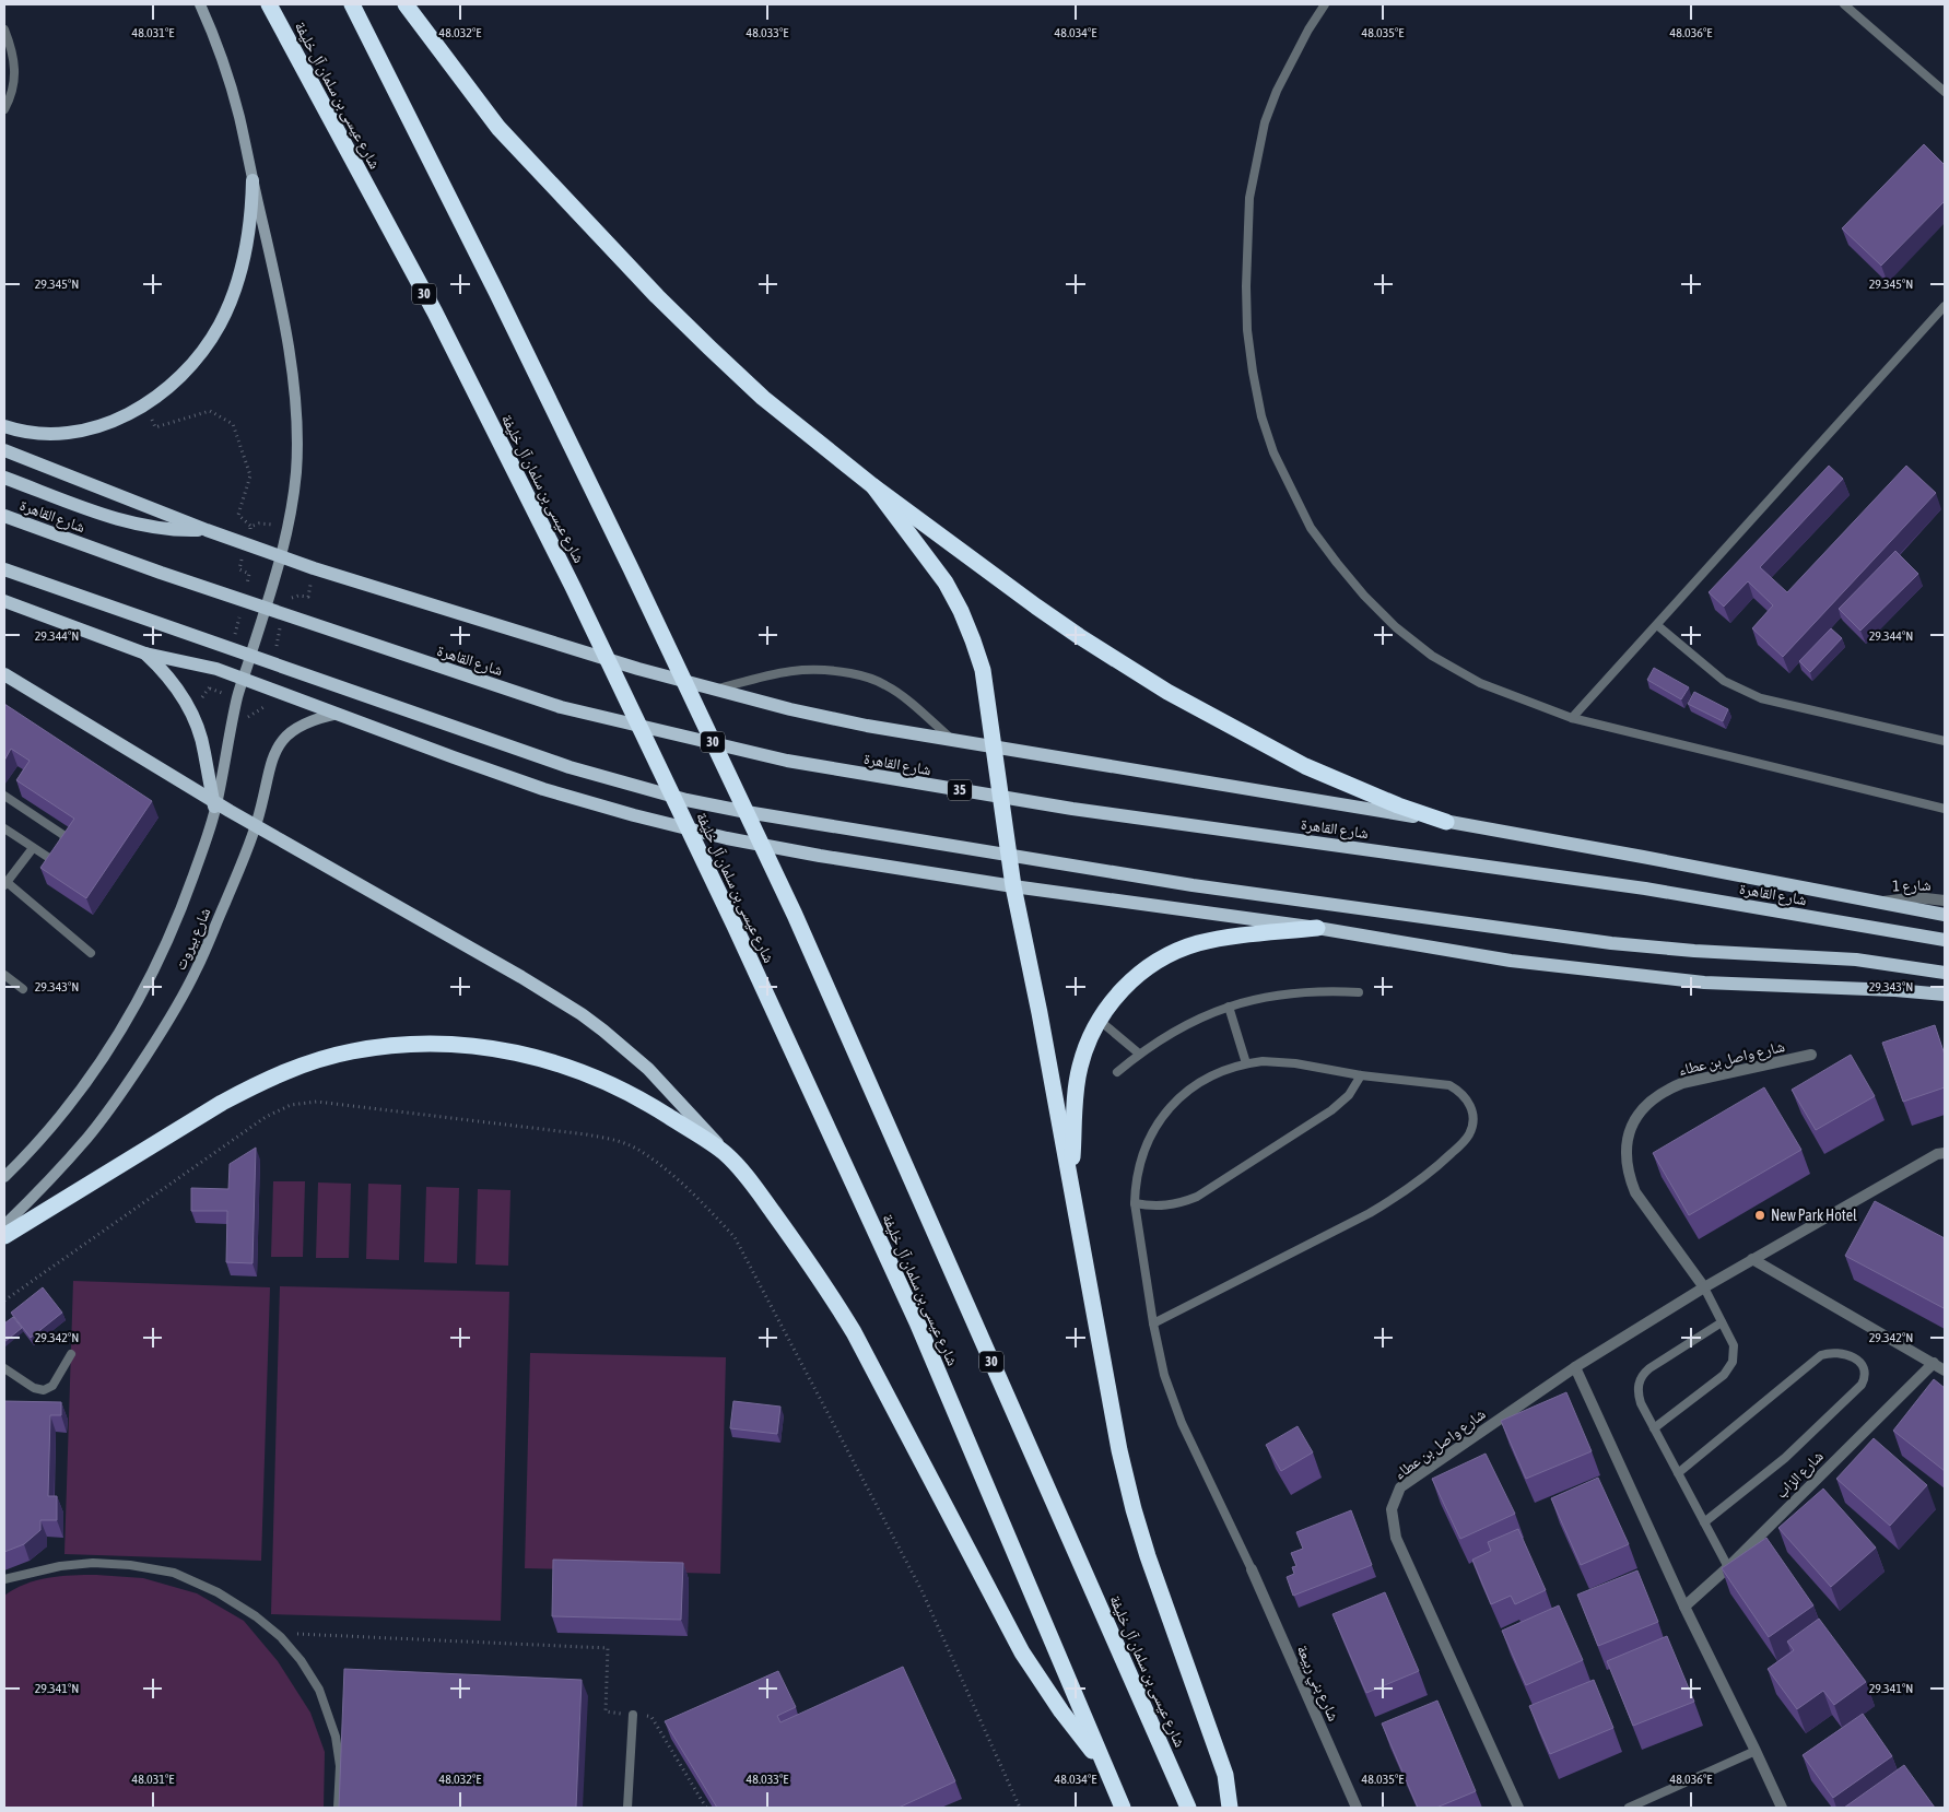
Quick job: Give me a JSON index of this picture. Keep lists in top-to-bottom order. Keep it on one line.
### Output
{"streets":{"highway":["شارع عيسى بن سلمان آل خليفة","30"],"main road":["شارع القاهرة","35","شارع بيروت"],"street":["شارع 1","شارع واصل بن عطاء","شارع الزاب","شارع بني ربيعة"]},"places":["New Park Hotel"],"coordinates":["48.031°E","48.032°E","48.033°E","48.034°E","48.035°E","48.036°E","29.345°N","29.344°N","29.343°N","29.342°N","29.341°N"]}
